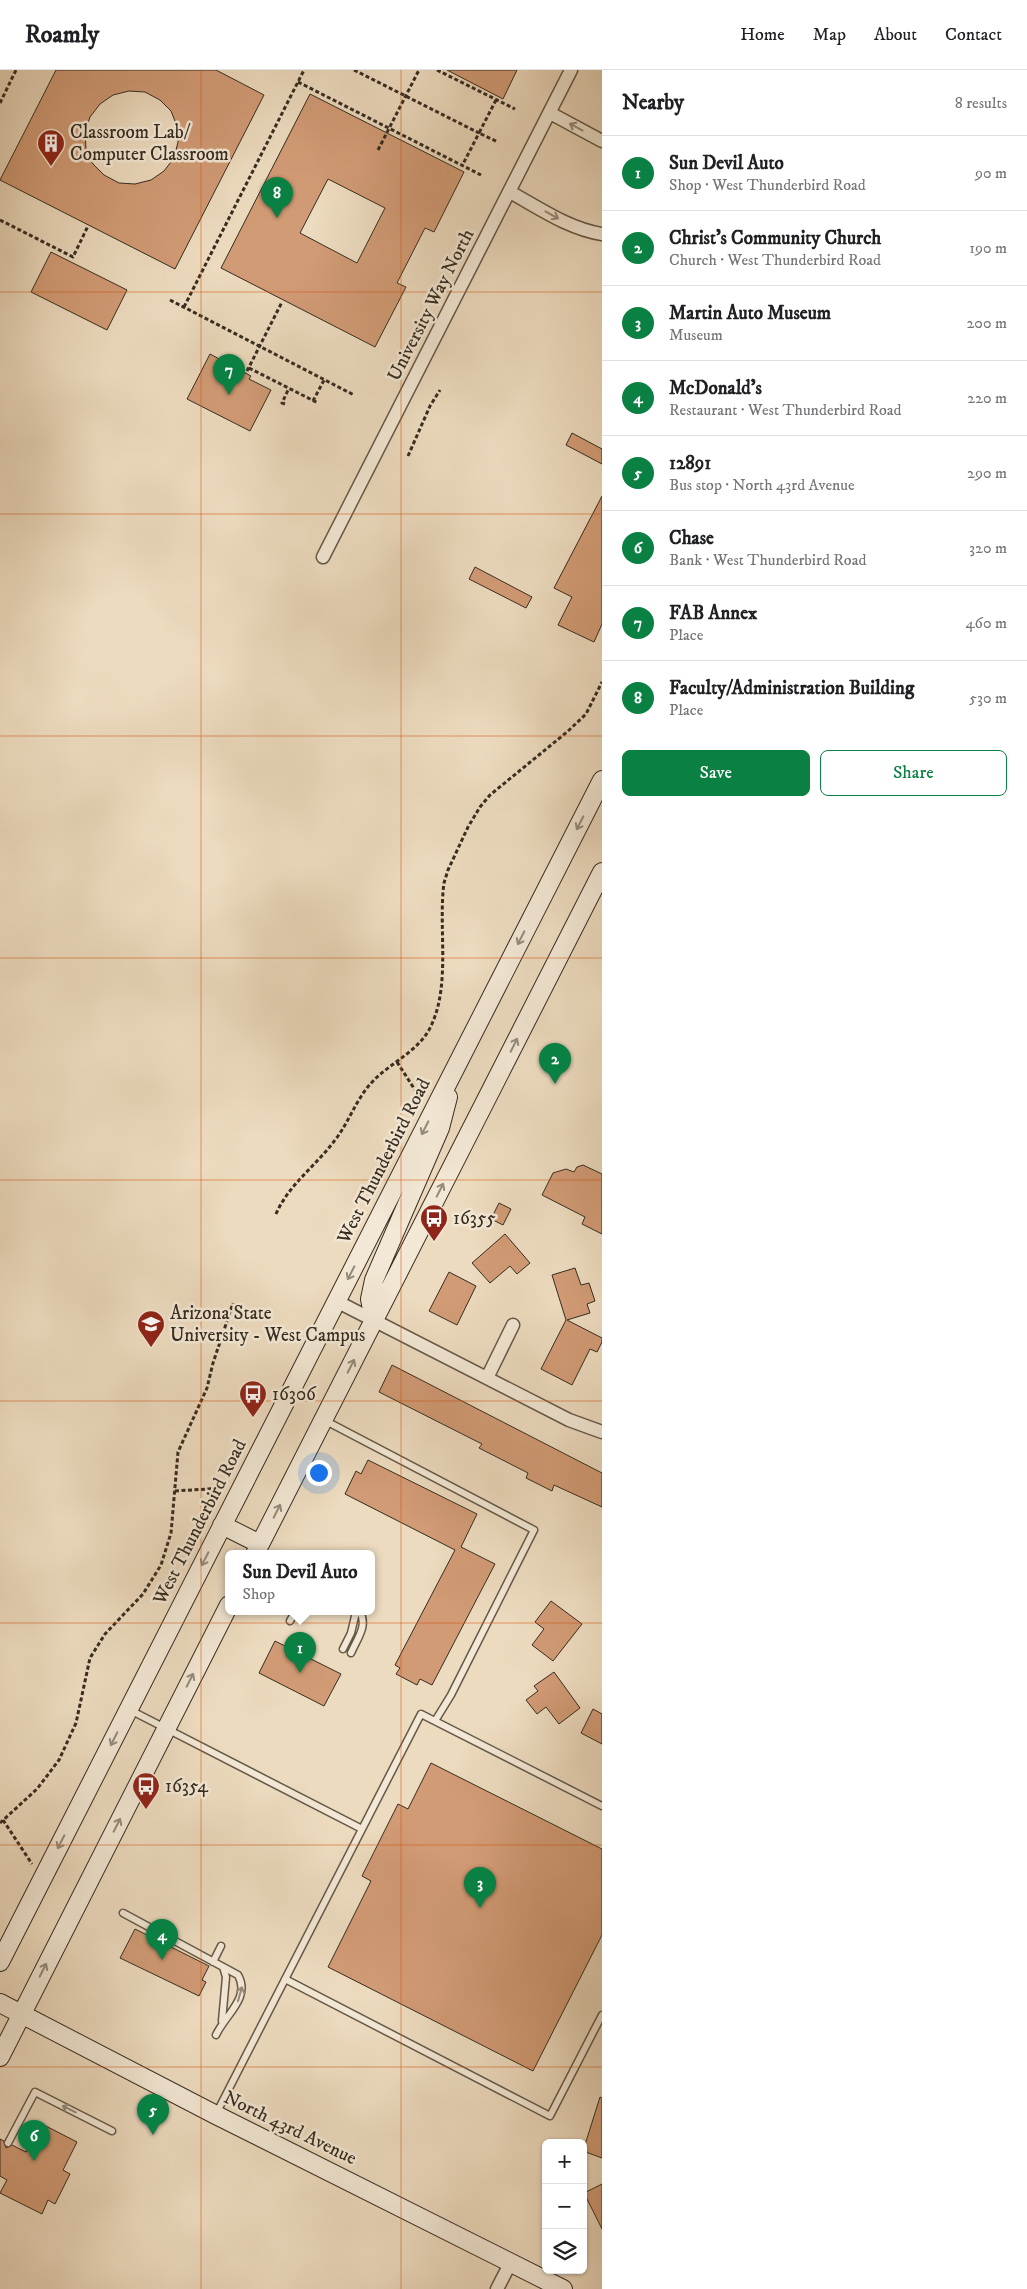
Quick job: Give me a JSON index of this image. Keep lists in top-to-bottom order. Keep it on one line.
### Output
{"streets":{"main road":["West Thunderbird Road","North 43rd Avenue"],"street":["University Way North"]},"places":{"building":["Classroom Lab/ Computer Classroom"],"bus stop":["16355","16306","16354"],"school or university":["Arizona State University - West Campus"]},"page":{"header":"Roamly","nav":["Home","Map","About","Contact"],"heading":["Nearby","8 results"],"list":[{"mark":"1","name":"Sun Devil Auto","note":"Shop · West Thunderbird Road","value":"90 m"},{"mark":"2","name":"Christ's Community Church","note":"Church · West Thunderbird Road","value":"190 m"},{"mark":"3","name":"Martin Auto Museum","note":"Museum","value":"200 m"},{"mark":"4","name":"McDonald's","note":"Restaurant · West Thunderbird Road","value":"220 m"},{"mark":"5","name":"12891","note":"Bus stop · North 43rd Avenue","value":"290 m"},{"mark":"6","name":"Chase","note":"Bank · West Thunderbird Road","value":"320 m"},{"mark":"7","name":"FAB Annex","note":"Place","value":"460 m"},{"mark":"8","name":"Faculty/Administration Building","note":"Place","value":"530 m"}],"pins":["8","7","2","1","3","4","5","6"],"buttons":["Save","Share"],"popup":["Sun Devil Auto","Shop"],"map_buttons":["+","−"]}}
